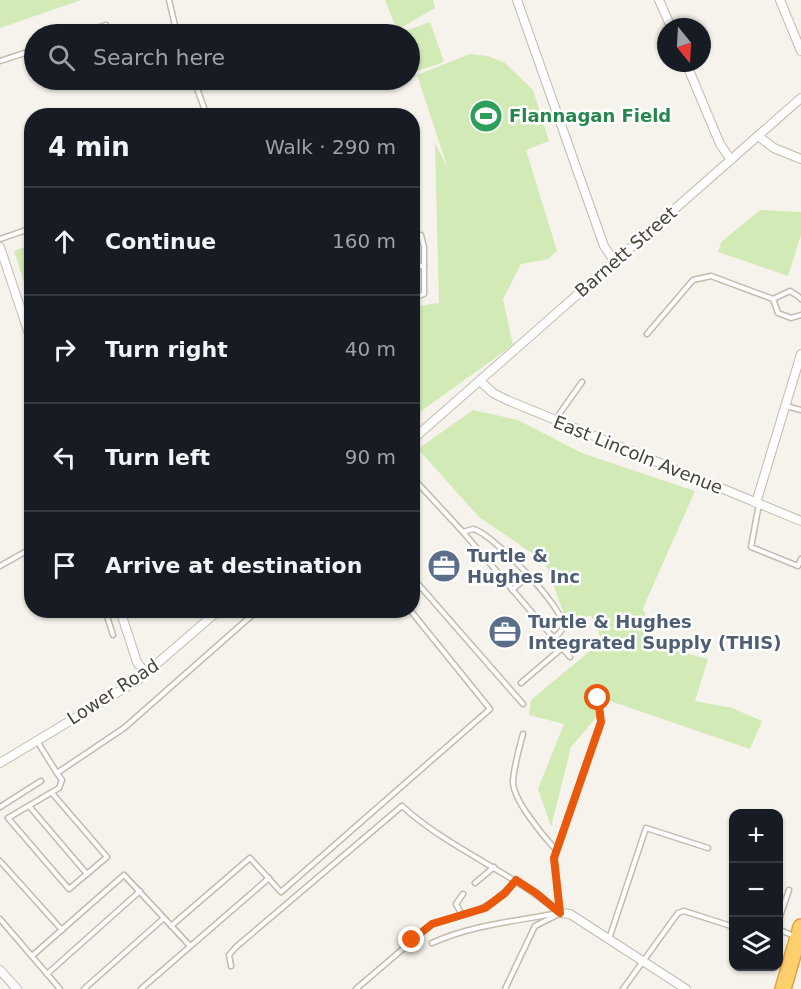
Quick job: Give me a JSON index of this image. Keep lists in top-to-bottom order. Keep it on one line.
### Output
{"streets":{"street":["Barnett Street","East Lincoln Avenue","Lower Road"]},"crossings":[["Barnett Street","East Lincoln Avenue"]],"places":{"sports":["Flannagan Field"],"office":["Turtle & Hughes Inc","Turtle & Hughes Integrated Supply (THIS)"]},"north":"bottom","page":{"search":"Search here","heading":["4 min","Walk · 290 m"],"list":[["Continue","160 m"],["Turn right","40 m"],["Turn left","90 m"],"Arrive at destination"],"map_buttons":["+","−"]}}
